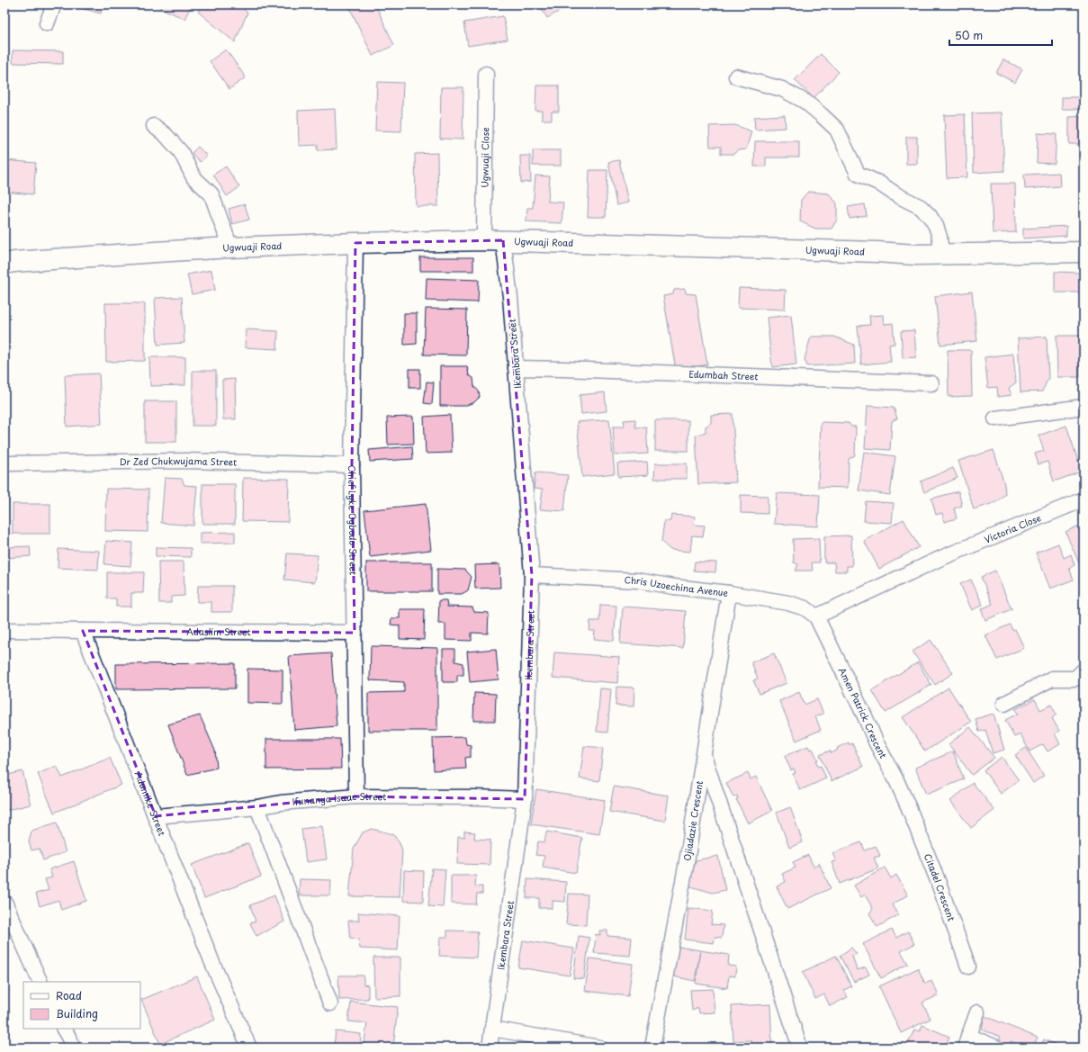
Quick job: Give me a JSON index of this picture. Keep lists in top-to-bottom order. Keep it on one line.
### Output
{"streets":{"main road":["Ugwuaji Road"],"street":["Ugwuaji Close","Ikembara Street","Edumbah Street","Dr Zed Chukwujama Street","Chief Lyke Ogbodo Street","Victoria Close","Chris Uzoechina Avenue","Adaslim Street","Amen Patrick Crescent","Ifunanya Isaac Street","Adumike Street","Ojiadazie Crescent","Citadel Crescent"]},"crossings":[["Ugwuaji Close","Ugwuaji Road"],["Ugwuaji Close","Ikembara Street"],["Ugwuaji Road","Ikembara Street"],["Ugwuaji Road","Chief Lyke Ogbodo Street"],["Ikembara Street","Edumbah Street"],["Ikembara Street","Chris Uzoechina Avenue"],["Ikembara Street","Ifunanya Isaac Street"],["Dr Zed Chukwujama Street","Chief Lyke Ogbodo Street"],["Chief Lyke Ogbodo Street","Adaslim Street"],["Chief Lyke Ogbodo Street","Ifunanya Isaac Street"],["Victoria Close","Chris Uzoechina Avenue"],["Victoria Close","Amen Patrick Crescent"],["Chris Uzoechina Avenue","Amen Patrick Crescent"],["Chris Uzoechina Avenue","Ojiadazie Crescent"],["Adaslim Street","Adumike Street"],["Amen Patrick Crescent","Citadel Crescent"],["Ifunanya Isaac Street","Adumike Street"]],"legend":["Road","Building"],"scale_bar":"50 m"}
